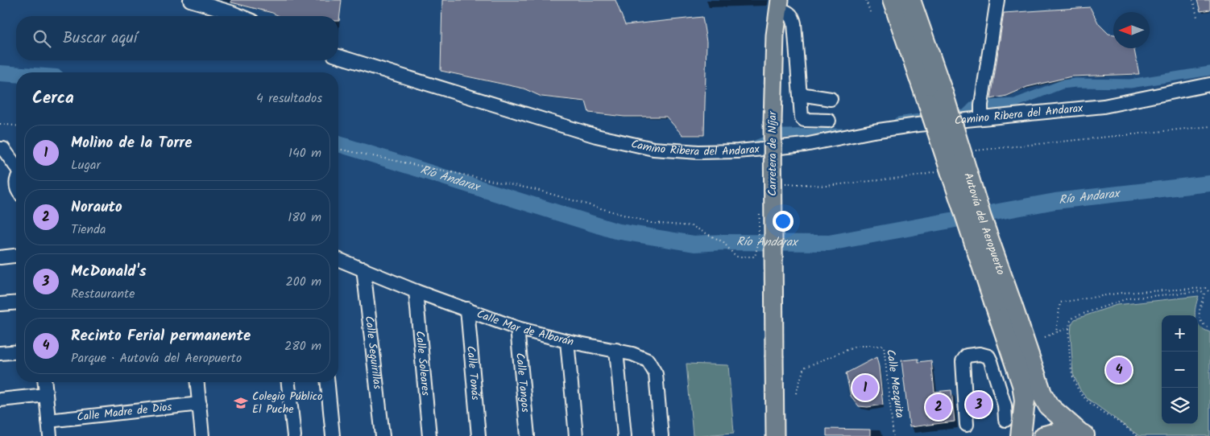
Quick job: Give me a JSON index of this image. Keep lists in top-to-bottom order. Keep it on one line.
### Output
{"streets":{"highway":["Autovía del Aeropuerto"],"main road":["Carretera de Níjar"],"street":["Camino Ribera del Andarax","Calle Mar de Alborán","Calle Seguirillas","Calle Soleares","Calle Tonás","Calle Tangos","Calle Madre de Dios"],"path":["Calle Mezquita"]},"crossings":[["Calle Mar de Alborán","Calle Seguirillas"],["Calle Mar de Alborán","Calle Soleares"],["Calle Mar de Alborán","Calle Tonás"],["Calle Mar de Alborán","Calle Tangos"]],"water":["Río Andarax"],"places":{"school or university":["Colegio Público El Puche"]},"north":"left","page":{"search":"Buscar aquí","heading":["Cerca","4 resultados"],"list":[{"mark":"1","name":"Molino de la Torre","note":"Lugar","value":"140 m"},{"mark":"2","name":"Norauto","note":"Tienda","value":"180 m"},{"mark":"3","name":"McDonald's","note":"Restaurante","value":"200 m"},{"mark":"4","name":"Recinto Ferial permanente","note":"Parque · Autovía del Aeropuerto","value":"280 m"}],"map_buttons":["+","−"],"pins":["4","1","3","2"]}}
